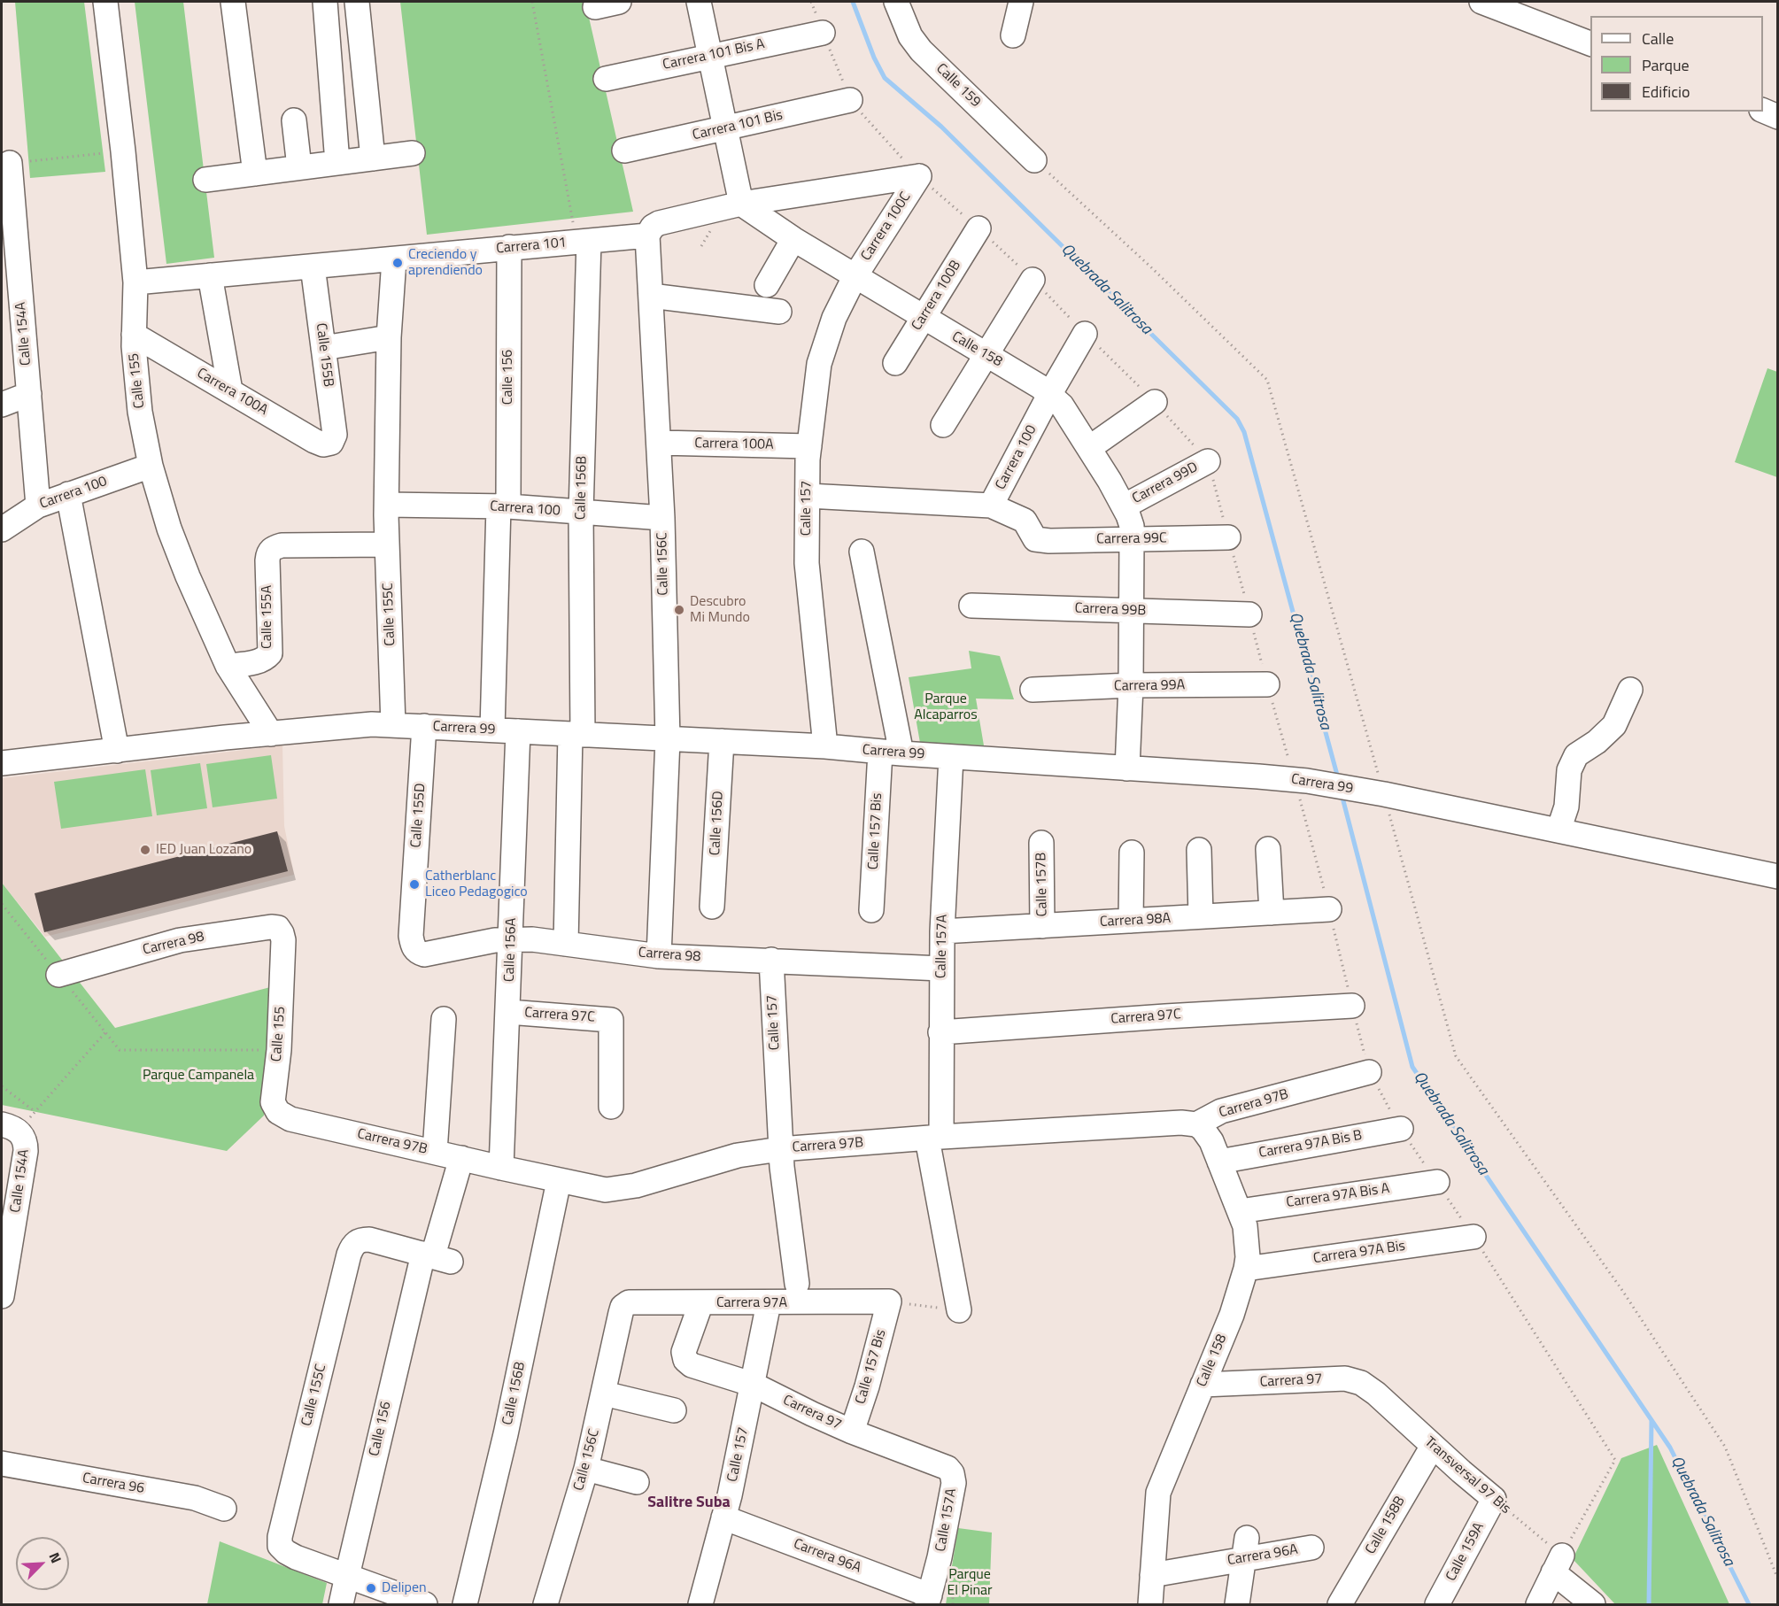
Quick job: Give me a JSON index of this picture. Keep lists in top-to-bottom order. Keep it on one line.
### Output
{"streets":{"street":["Carrera 101 Bis A","Calle 159","Carrera 101 Bis","Carrera 100C","Carrera 101","Carrera 100B","Calle 154A","Calle 158","Calle 155B","Calle 156","Calle 155","Carrera 100A","Carrera 100","Carrera 99D","Calle 156B","Calle 157","Carrera 99C","Calle 156C","Carrera 99B","Calle 155C","Calle 155A","Carrera 99A","Carrera 99","Calle 155D","Calle 156D","Calle 157 Bis","Calle 157B","Carrera 98A","Carrera 98","Calle 157A","Calle 156A","Carrera 97C","Carrera 97B","Carrera 97A Bis B","Carrera 97A Bis A","Carrera 97A Bis","Carrera 97A","Carrera 97","Transversal 97 Bis","Carrera 96","Calle 158B","Calle 159A","Carrera 96A"]},"crossings":[["Carrera 100C","Calle 158"],["Carrera 100C","Calle 157"],["Carrera 101","Calle 155B"],["Carrera 101","Calle 156"],["Carrera 101","Calle 155"],["Carrera 101","Calle 156B"],["Carrera 101","Calle 156C"],["Carrera 101","Calle 155C"],["Carrera 100B","Calle 158"],["Calle 154A","Carrera 100"],["Calle 158","Carrera 100"],["Calle 158","Carrera 99D"],["Calle 158","Calle 157"],["Calle 158","Carrera 99C"],["Calle 158","Carrera 99B"],["Calle 158","Carrera 99A"],["Calle 158","Carrera 99"],["Calle 158","Carrera 97B"],["Calle 158","Carrera 97A Bis B"],["Calle 158","Carrera 97A Bis A"],["Calle 158","Carrera 97A Bis"],["Calle 158","Carrera 97"],["Calle 158","Carrera 96A"],["Calle 155B","Carrera 100A"],["Calle 156","Carrera 100"],["Calle 156","Calle 155C"],["Calle 156","Carrera 99"],["Calle 156","Carrera 97B"],["Calle 155","Carrera 100A"],["Calle 155","Carrera 100"],["Calle 155","Calle 155A"],["Calle 155","Carrera 99"],["Calle 155","Carrera 98"],["Calle 155","Carrera 97B"],["Carrera 100A","Calle 157"],["Carrera 100A","Calle 156C"],["Carrera 100","Calle 156B"],["Carrera 100","Calle 157"],["Carrera 100","Carrera 99C"],["Carrera 100","Calle 156C"],["Carrera 100","Calle 155C"],["Calle 156B","Carrera 99"],["Calle 156B","Carrera 98"],["Calle 156B","Carrera 97B"],["Calle 157","Carrera 99"],["Calle 157","Carrera 98"],["Calle 157","Carrera 97B"],["Calle 157","Carrera 97A"],["Calle 157","Carrera 97"],["Calle 157","Carrera 96A"],["Calle 156C","Carrera 99"],["Calle 156C","Carrera 98"],["Calle 156C","Carrera 97A"],["Calle 155C","Calle 155A"],["Calle 155C","Carrera 99"],["Carrera 99","Calle 155D"],["Carrera 99","Calle 156D"],["Carrera 99","Calle 157 Bis"],["Carrera 99","Calle 157A"],["Carrera 99","Calle 156A"],["Calle 155D","Carrera 98"],["Calle 157 Bis","Carrera 97A"],["Calle 157 Bis","Carrera 97"],["Calle 157B","Carrera 98A"],["Carrera 98A","Calle 157A"],["Carrera 98","Calle 157A"],["Carrera 98","Calle 156A"],["Calle 157A","Carrera 97C"],["Calle 157A","Carrera 97B"],["Calle 157A","Carrera 97"],["Calle 157A","Carrera 96A"],["Calle 156A","Carrera 97C"],["Calle 156A","Carrera 97B"],["Carrera 97A","Carrera 97"],["Carrera 97","Transversal 97 Bis"],["Transversal 97 Bis","Calle 158B"],["Transversal 97 Bis","Calle 159A"]],"districts":["Salitre Suba"],"water":["Quebrada Salitrosa"],"parks":["Parque Alcaparros","Parque Campanela","Parque El Pinar"],"places":["Creciendo y aprendiendo","Descubro Mi Mundo","IED Juan Lozano","Catherblanc Liceo Pedagogico","Delipen"],"legend":["Calle","Parque","Edificio"],"north":"top right"}
